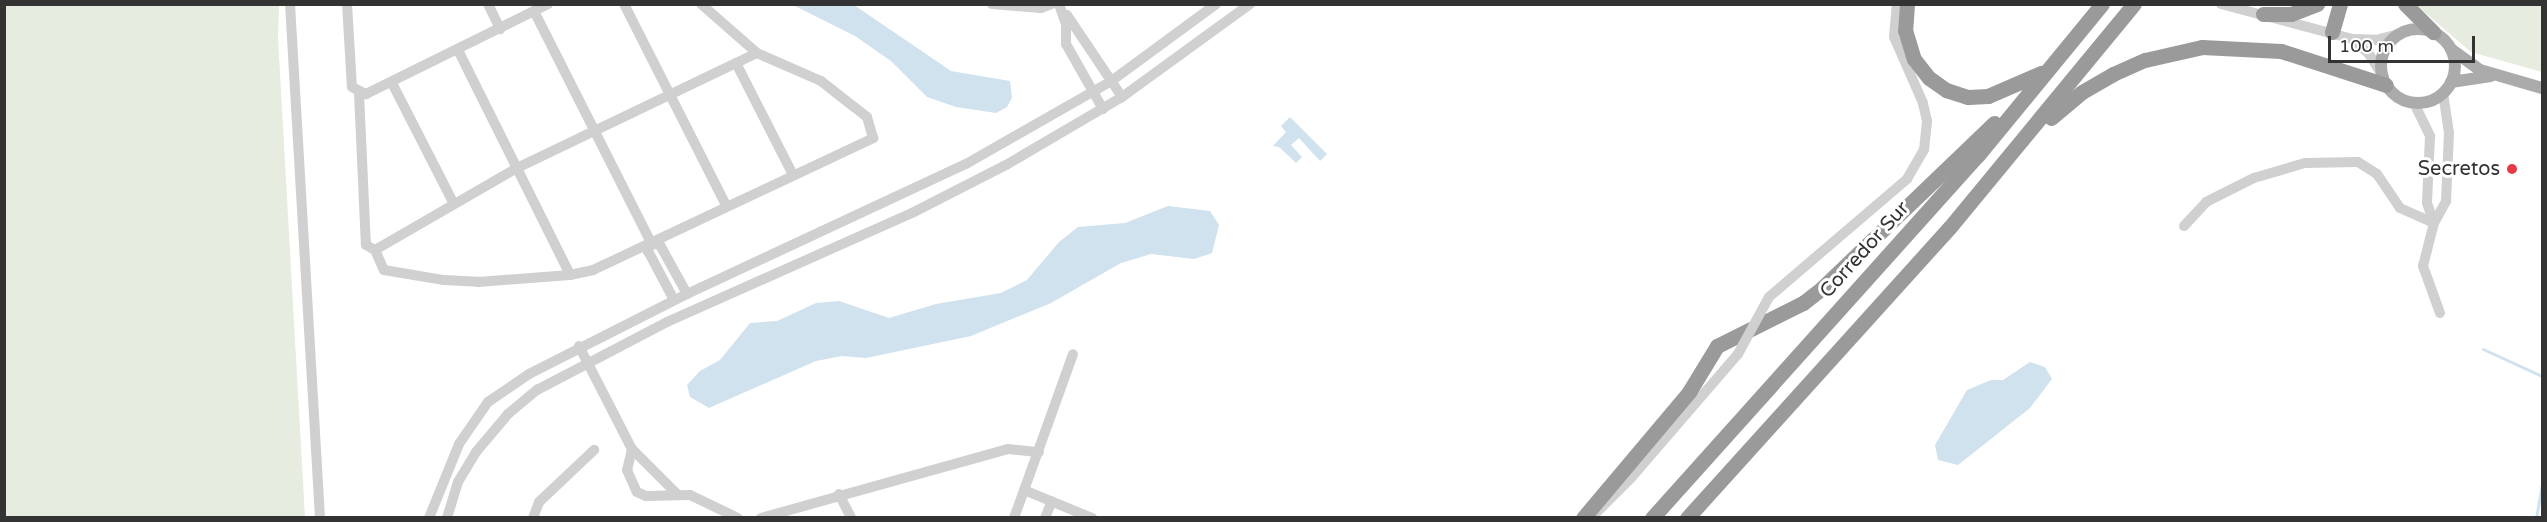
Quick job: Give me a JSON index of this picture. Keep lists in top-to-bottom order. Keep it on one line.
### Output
{"streets":{"highway":["Corredor Sur"]},"places":["Secretos"],"scale_bar":"100 m"}
